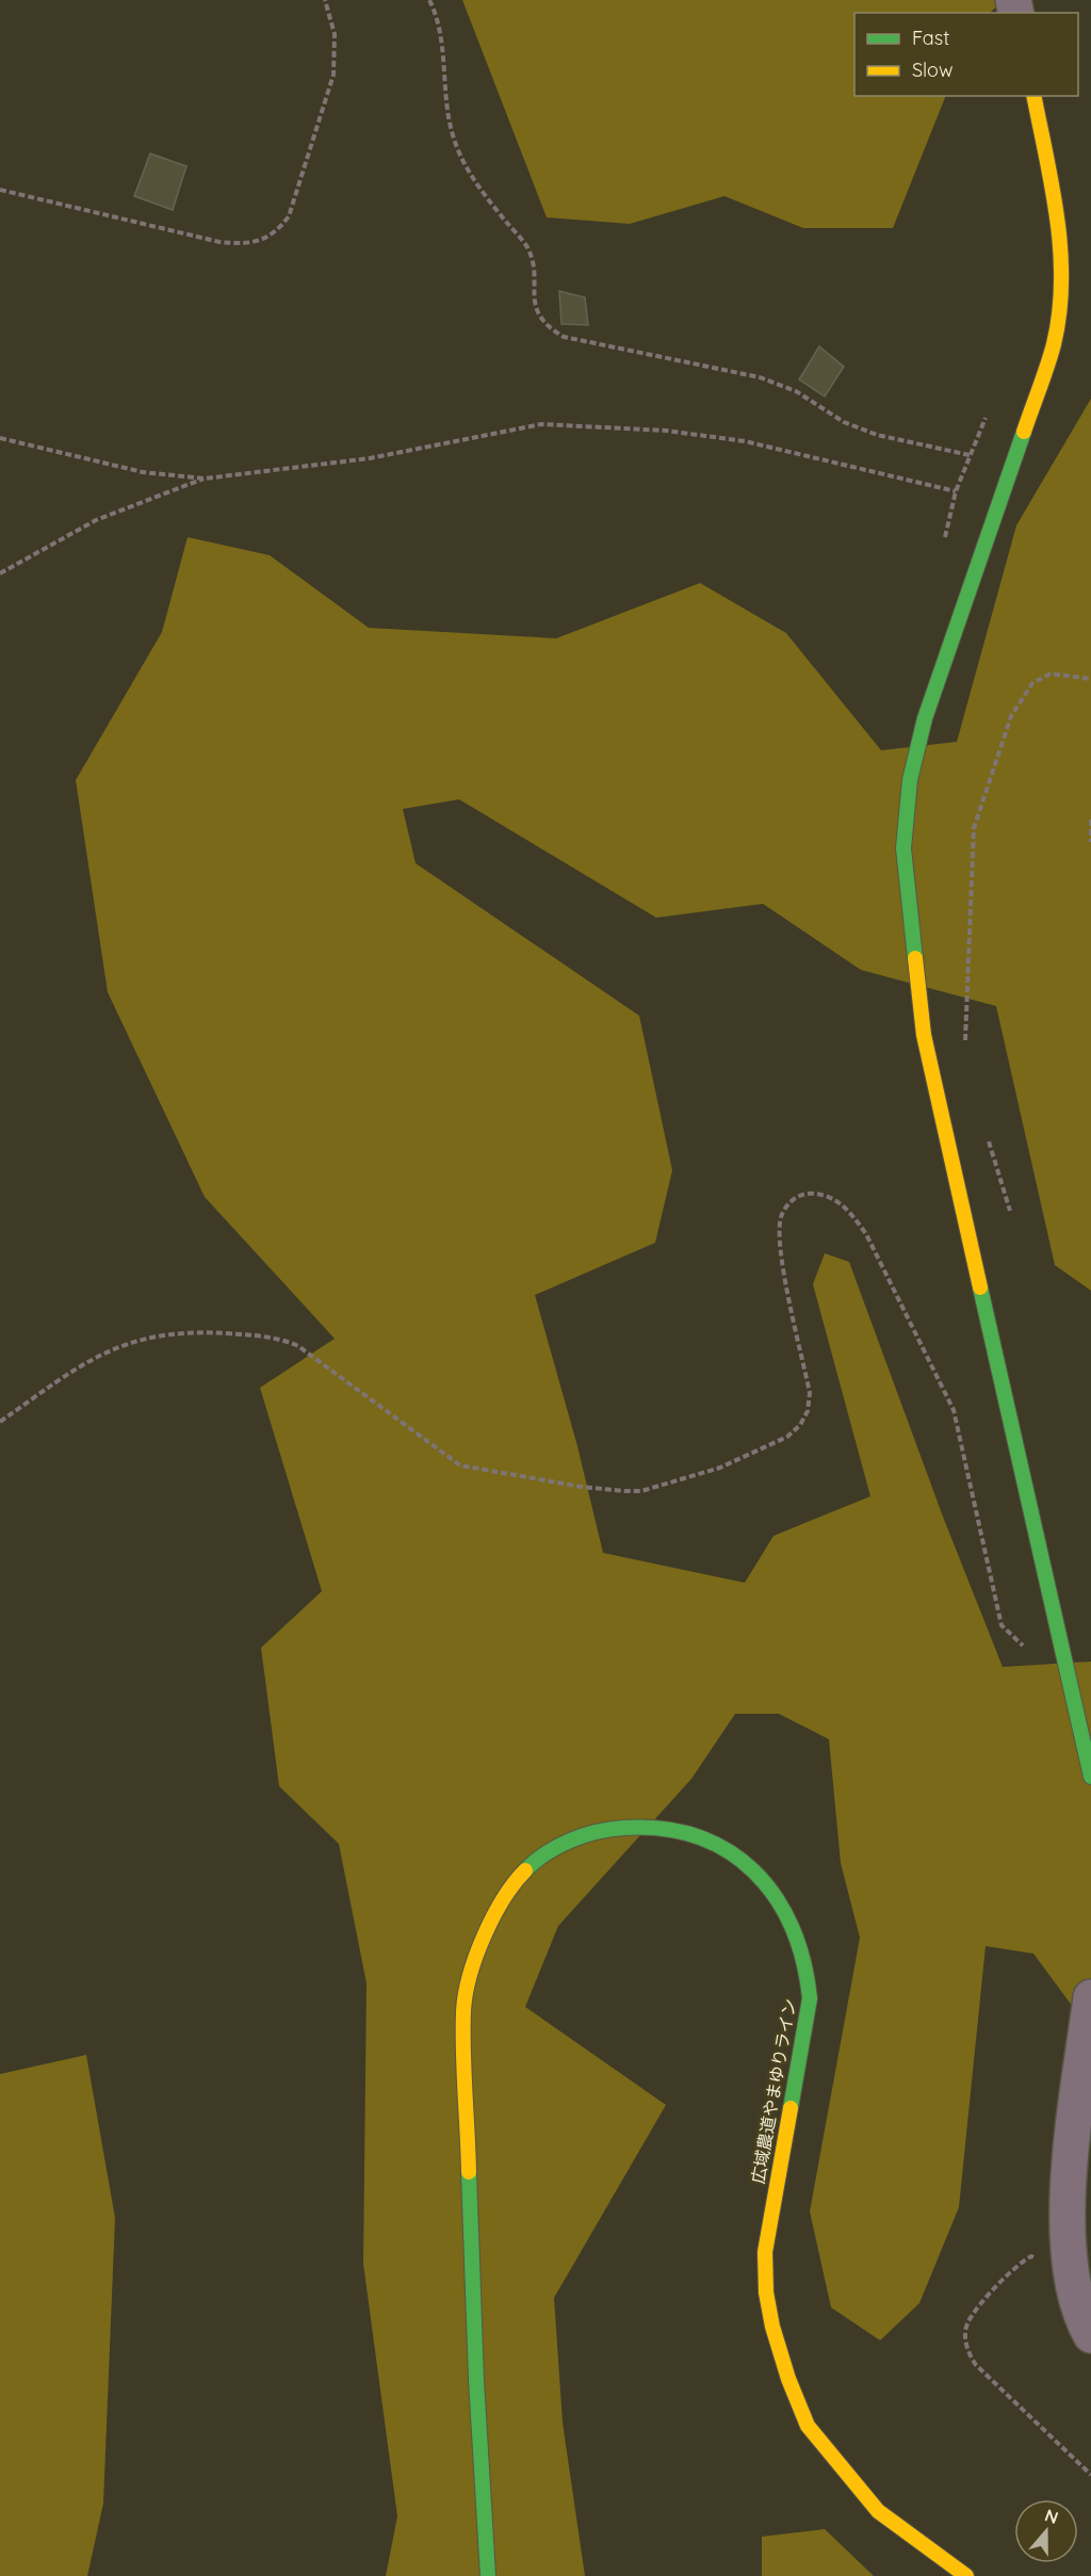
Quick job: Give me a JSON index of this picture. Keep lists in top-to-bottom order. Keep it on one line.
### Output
{"streets":{"street":["広域農道やまゆりライン"]},"legend":["Fast","Slow"],"north":"top"}
